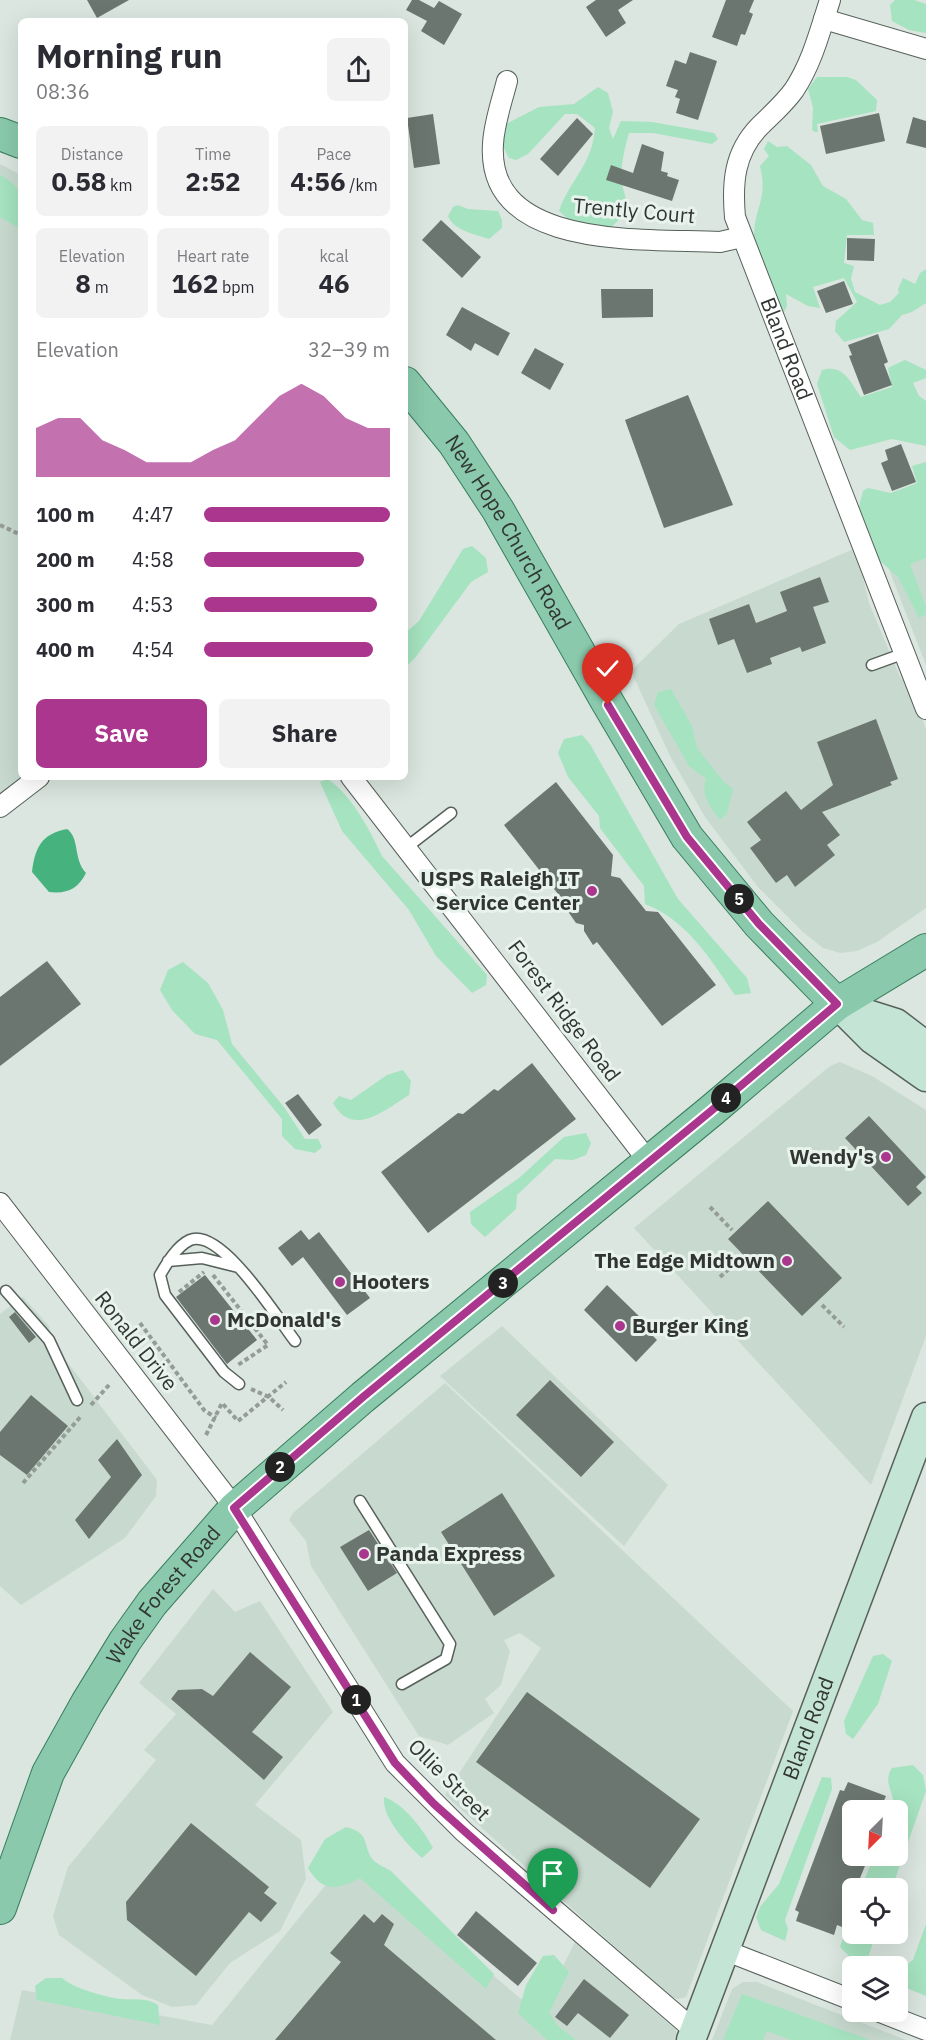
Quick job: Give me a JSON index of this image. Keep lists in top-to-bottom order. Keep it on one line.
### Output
{"streets":{"main road":["New Hope Church Road","Wake Forest Road"],"street":["Trently Court","Bland Road","Forest Ridge Road","Ronald Drive","Ollie Street"]},"crossings":[["Trently Court","Bland Road"],["Bland Road","Ollie Street"],["New Hope Church Road","Wake Forest Road"],["Forest Ridge Road","Wake Forest Road"],["Ronald Drive","Wake Forest Road"],["Ronald Drive","Ollie Street"],["Wake Forest Road","Ollie Street"]],"places":["USPS Raleigh IT Service Center","Wendy's","The Edge Midtown","Hooters","McDonald's","Burger King","Panda Express"],"north":"bottom left","page":{"heading":["Morning run","08:36"],"stats":[["Distance","0.58 km"],["Time","2:52"],["Pace","4:56 /km"],["Elevation","8 m"],["Heart rate","162 bpm"],["kcal","46"]],"chart":["Elevation","32–39 m"],"list":[{"name":"100 m","note":"4:47"},{"name":"200 m","note":"4:58"},{"name":"300 m","note":"4:53"},{"name":"400 m","note":"4:54"}],"buttons":["Save","Share"],"pins":["5","4","3","2","1"]}}
